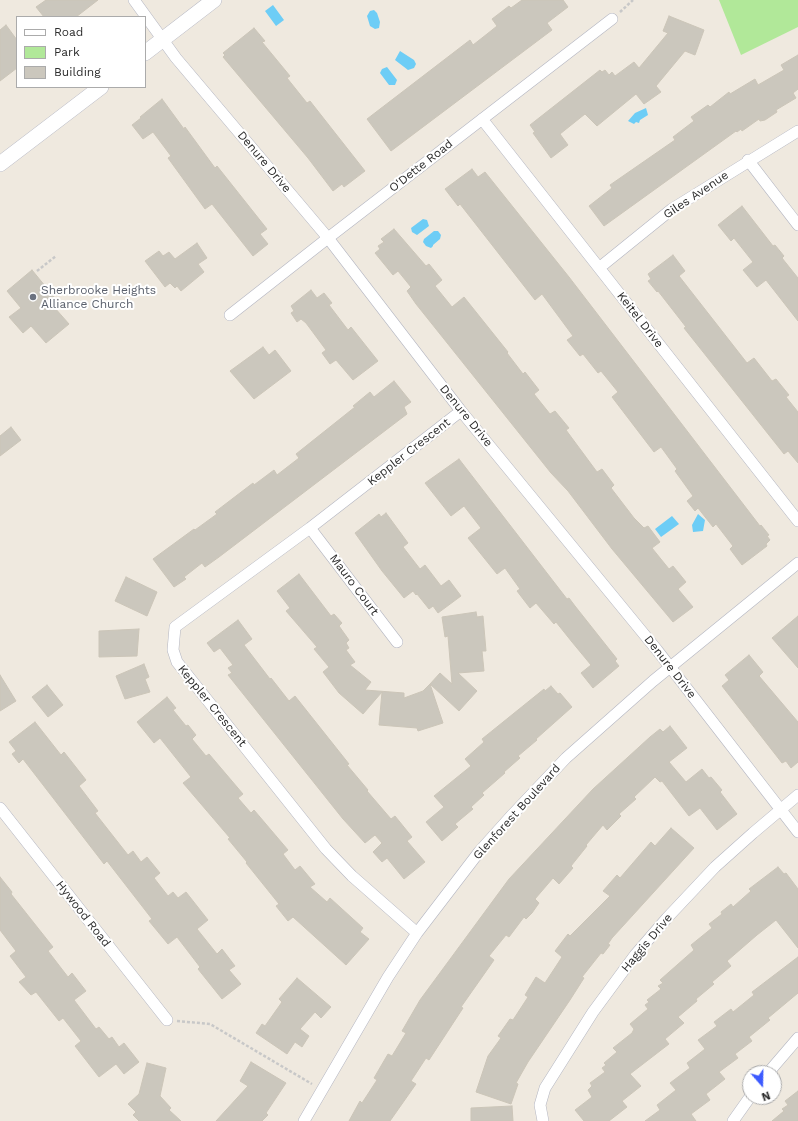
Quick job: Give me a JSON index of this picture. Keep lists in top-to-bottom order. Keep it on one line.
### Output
{"streets":{"street":["Denure Drive","O'Dette Road","Giles Avenue","Keitel Drive","Keppler Crescent","Mauro Court","Glenforest Boulevard","Hywood Road","Haggis Drive"]},"crossings":[["Denure Drive","O'Dette Road"],["Denure Drive","Keppler Crescent"],["Denure Drive","Glenforest Boulevard"],["Denure Drive","Haggis Drive"],["O'Dette Road","Keitel Drive"],["Giles Avenue","Keitel Drive"],["Keppler Crescent","Mauro Court"],["Keppler Crescent","Glenforest Boulevard"]],"places":["Sherbrooke Heights Alliance Church"],"legend":["Road","Park","Building"],"north":"bottom"}
